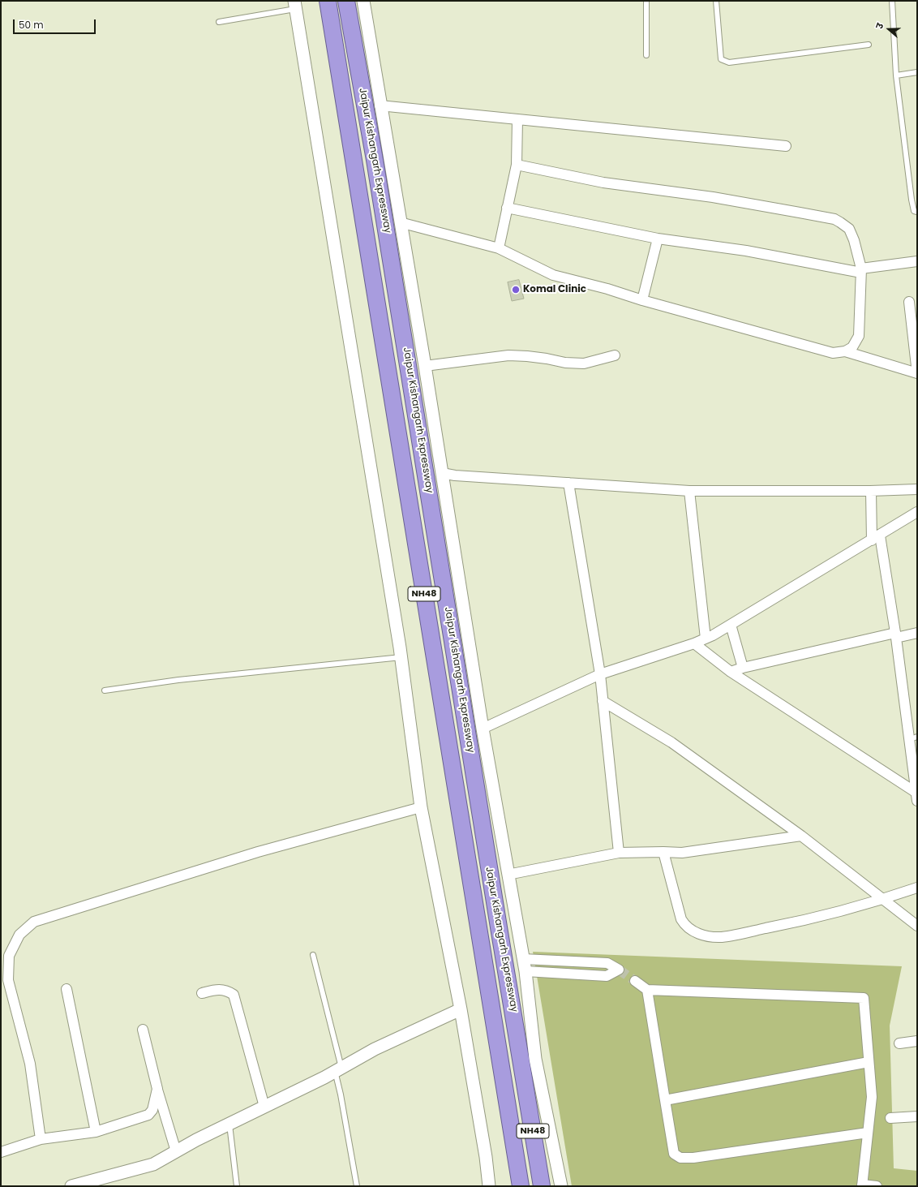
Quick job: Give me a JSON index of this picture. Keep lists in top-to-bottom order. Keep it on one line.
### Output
{"streets":{"highway":["Jaipur Kishangarh Expressway","NH48"]},"places":["Komal Clinic"],"scale_bar":"50 m","north":"left"}
